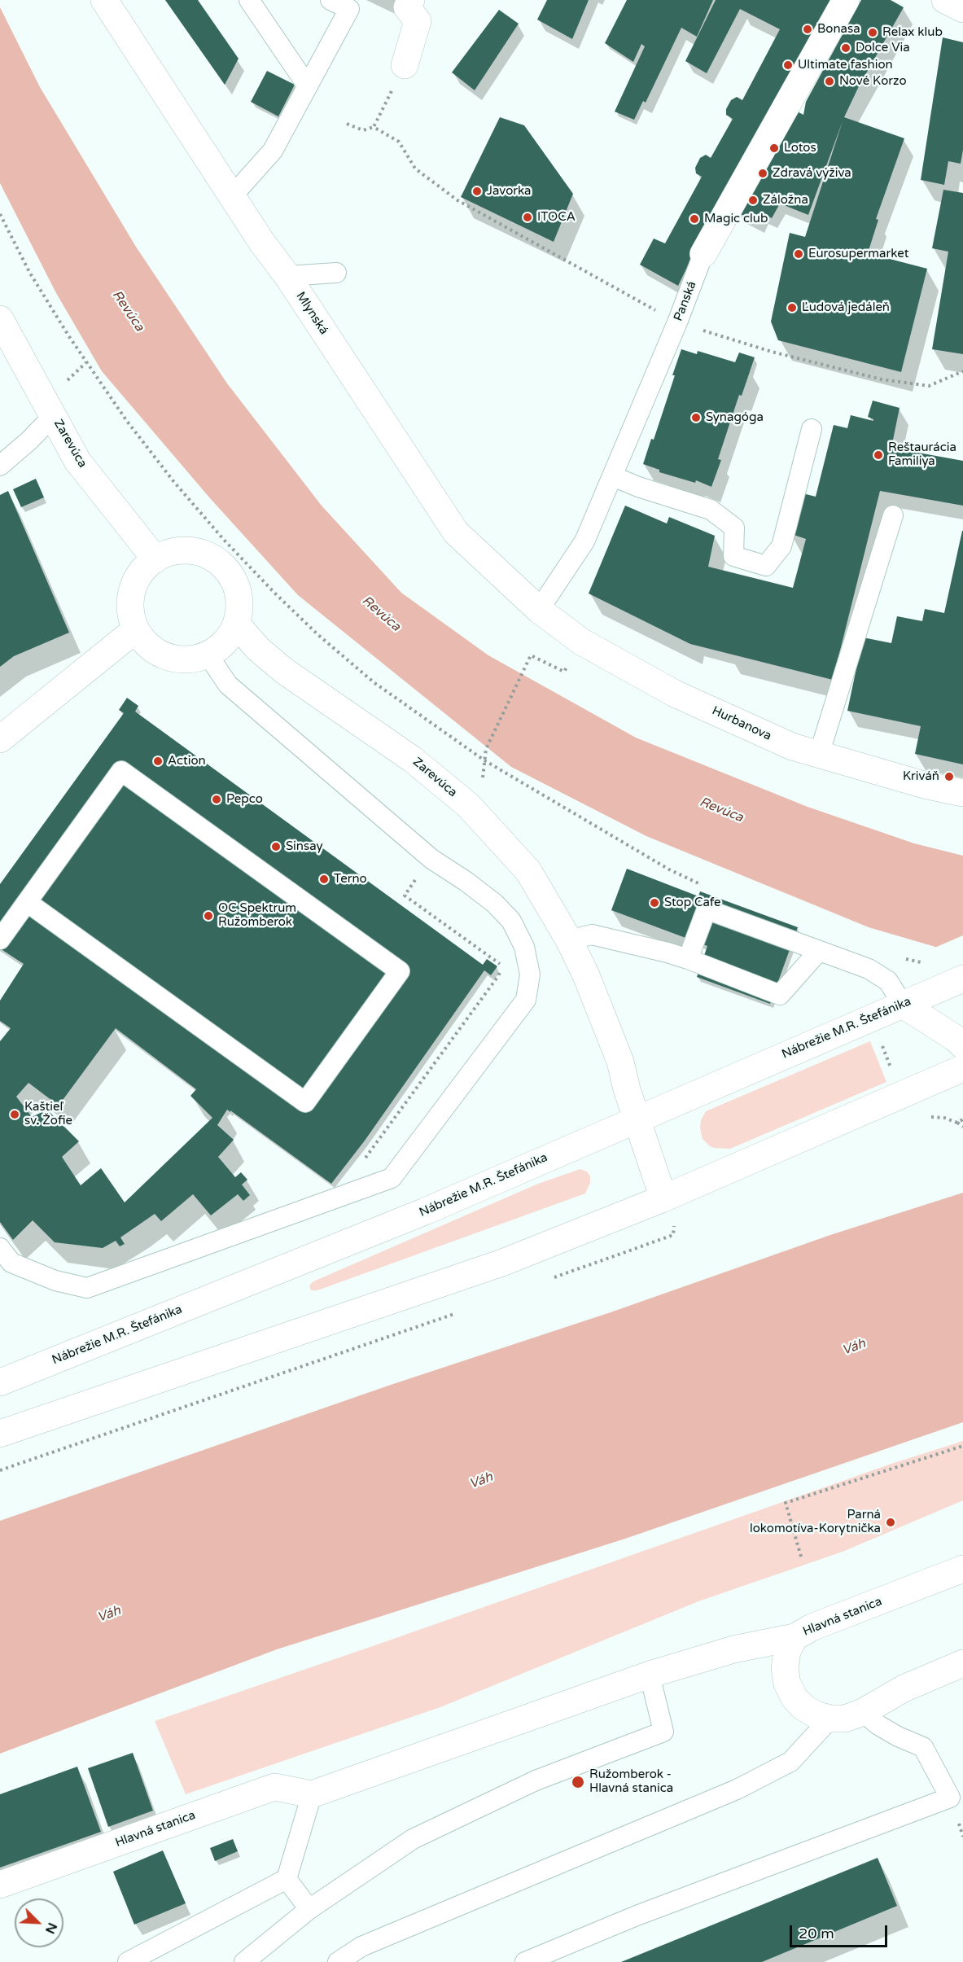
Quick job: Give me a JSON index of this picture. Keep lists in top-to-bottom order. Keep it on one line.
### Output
{"streets":{"street":["Panská","Mlynská","Zarevúca","Hurbanova","Nábrežie M.R. Štefánika","Hlavná stanica"]},"crossings":[["Panská","Mlynská"],["Panská","Hurbanova"],["Mlynská","Hurbanova"],["Zarevúca","Nábrežie M.R. Štefánika"]],"water":["Revúca","Váh"],"places":["Bonasa","Relax klub","Dolce Via","Ultimate fashion","Nové Korzo","Lotos","Zdravá výživa","Javorka","Záložna","ITOCA","Magic club","Eurosupermarket","Ľudová jedáleň","Synagóga","Reštaurácia Familiya","Action","Kriváň","Pepco","Sinsay","Terno","Stop Cafe","OC Spektrum Ružomberok","Kaštieľ sv. Žofie","Parná lokomotíva-Korytnička","Ružomberok - Hlavná stanica"],"scale_bar":"20 m","north":"bottom right"}
